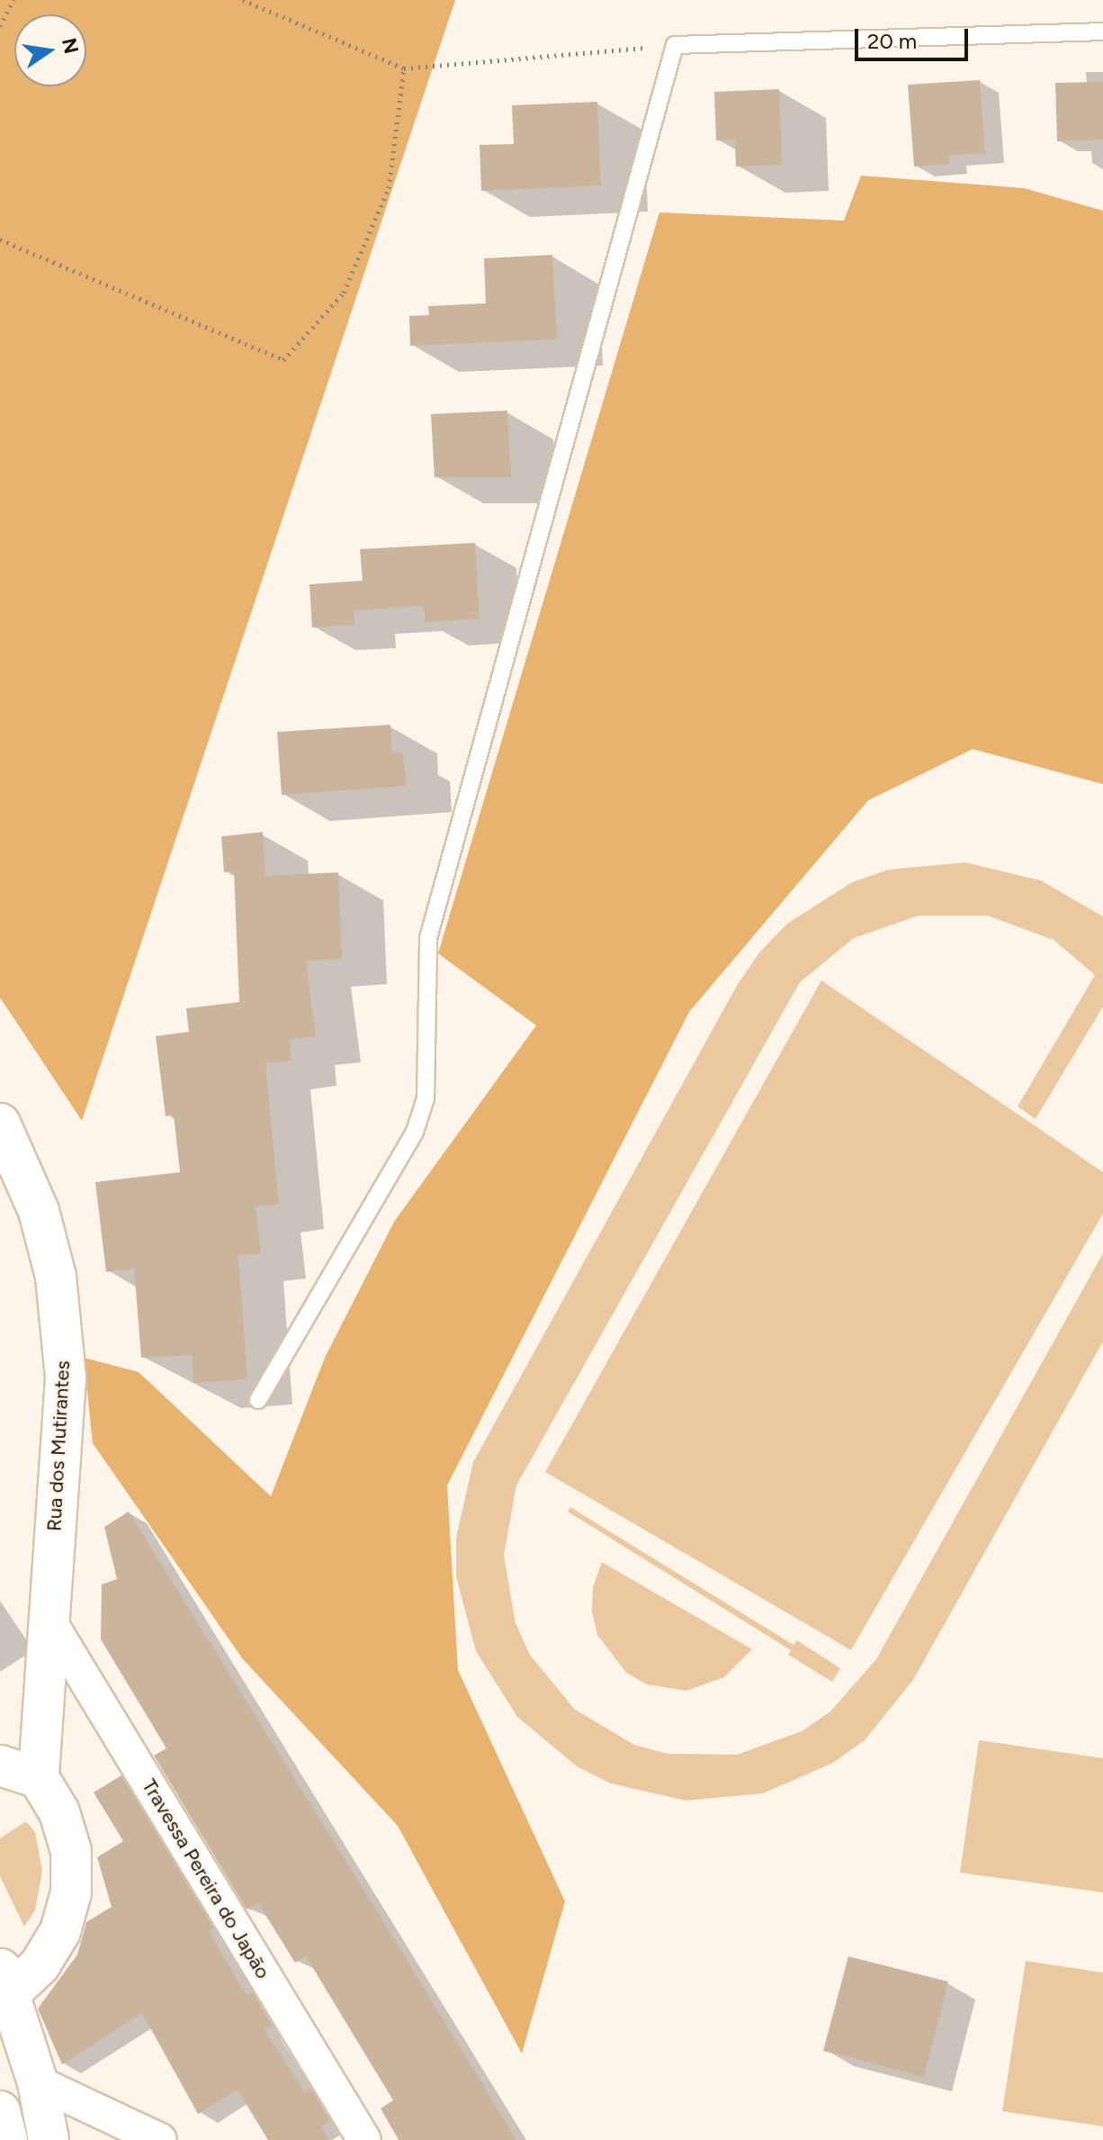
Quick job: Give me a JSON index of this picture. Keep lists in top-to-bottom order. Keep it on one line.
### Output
{"streets":{"street":["Rua dos Mutirantes","Travessa Pereira do Japão"]},"crossings":[["Rua dos Mutirantes","Travessa Pereira do Japão"]],"scale_bar":"20 m","north":"right"}
